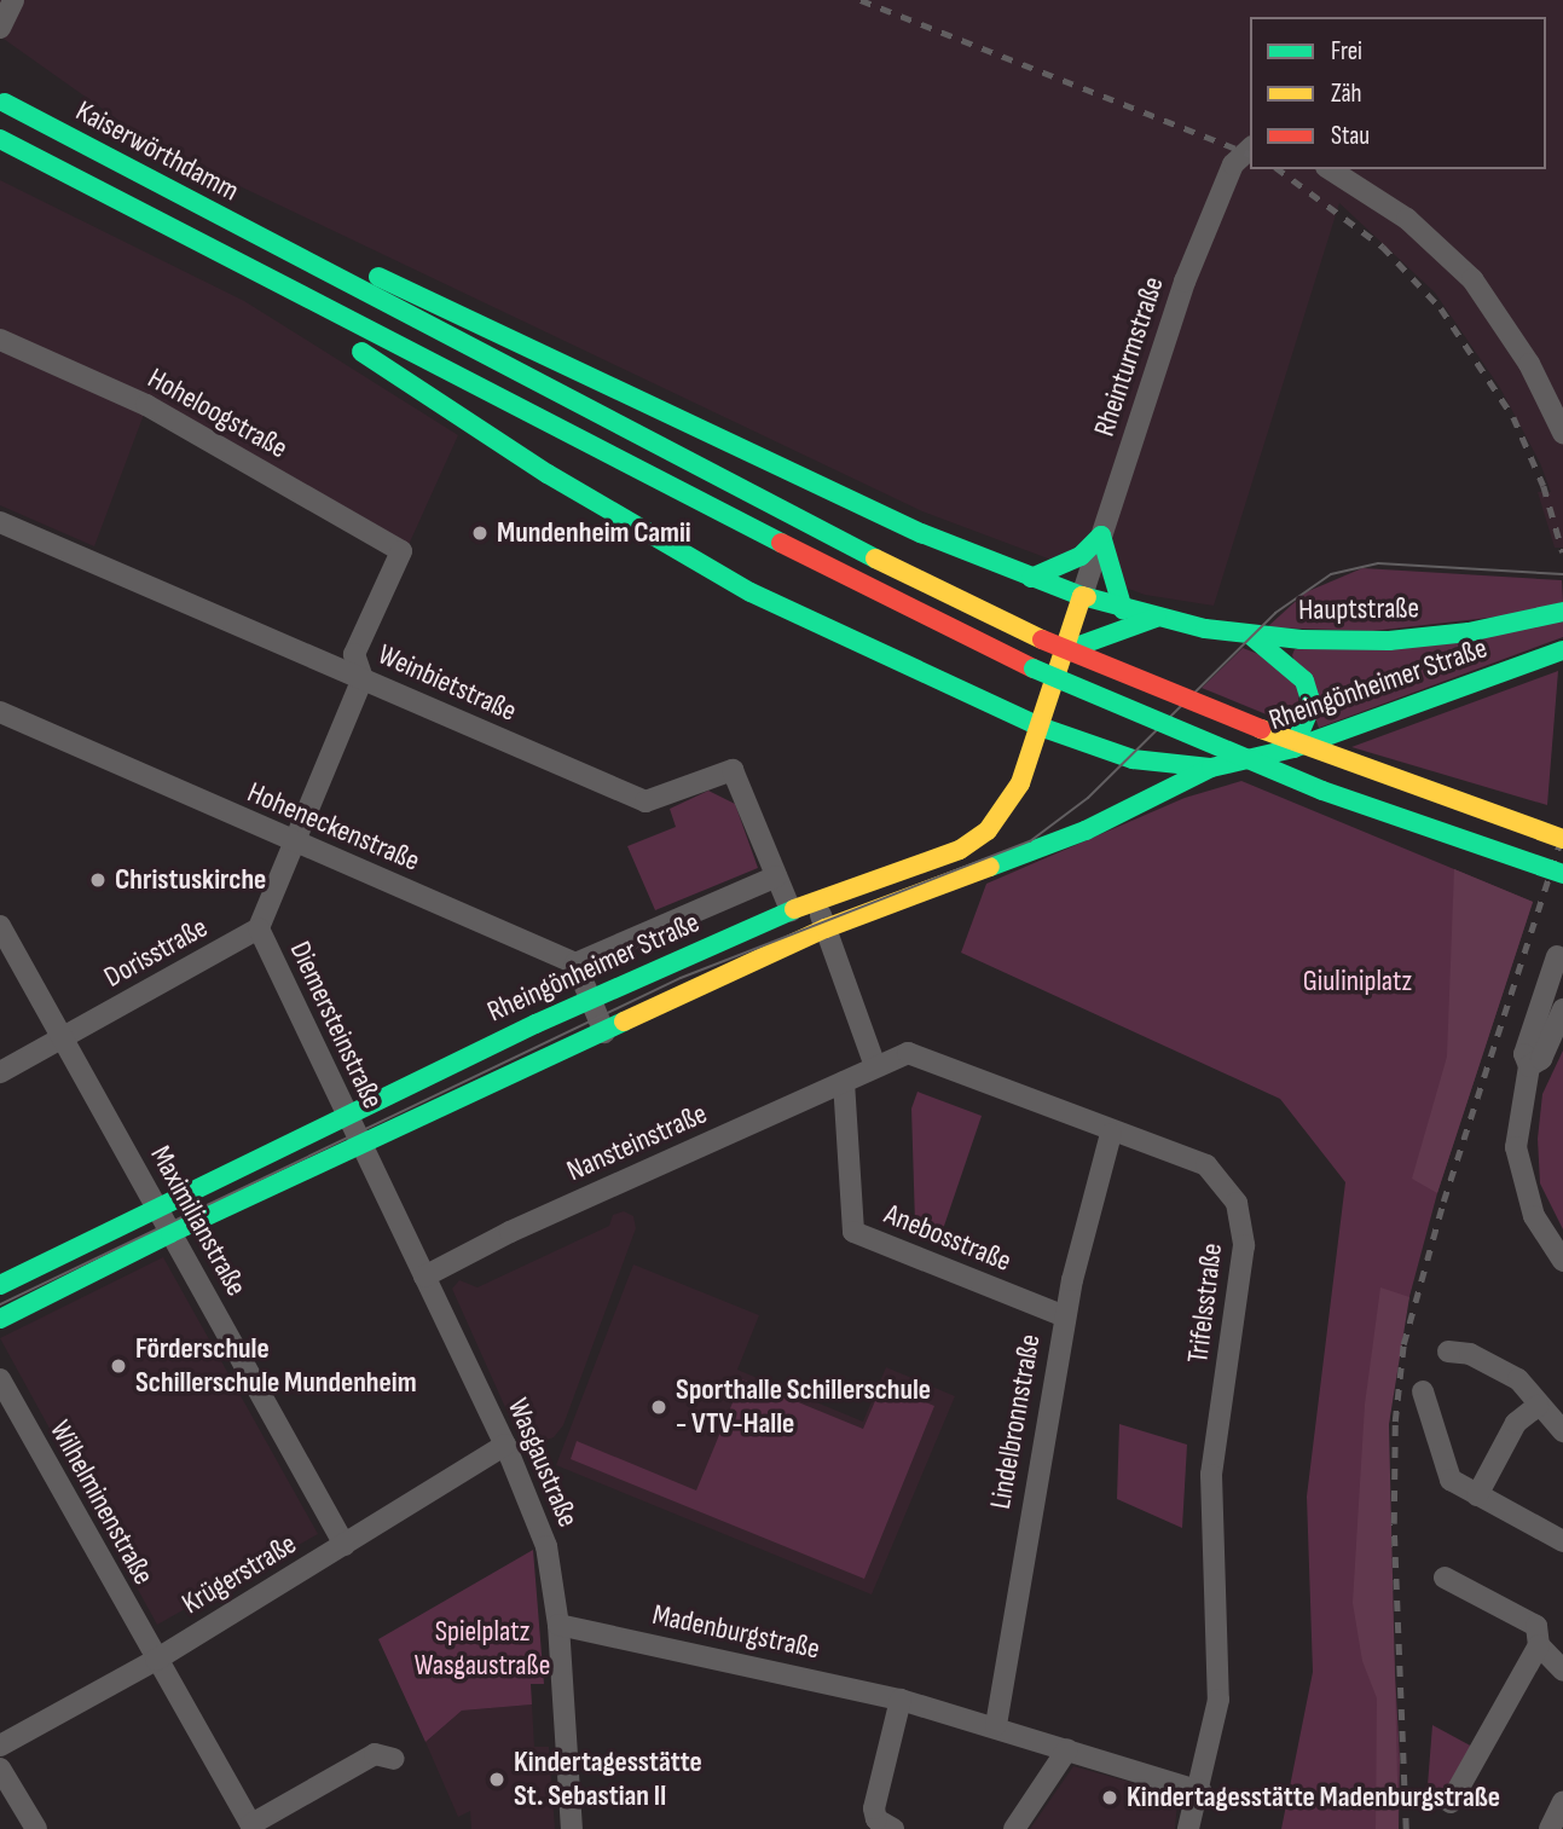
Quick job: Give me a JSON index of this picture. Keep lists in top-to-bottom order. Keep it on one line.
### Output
{"streets":{"main road":["Kaiserwörthdamm","Hauptstraße","Rheingönheimer Straße"],"street":["Rheinturmstraße","Hoheloogstraße","Weinbietstraße","Hoheneckenstraße","Dorisstraße","Diemersteinstraße","Nansteinstraße","Maximilianstraße","Anebosstraße","Trifelsstraße","Lindelbronnstraße","Wasgaustraße","Wilhelminenstraße","Krügerstraße","Madenburgstraße"]},"crossings":[["Rheinturmstraße","Rheingönheimer Straße"],["Hoheloogstraße","Weinbietstraße"],["Weinbietstraße","Rheingönheimer Straße"],["Rheingönheimer Straße","Hoheneckenstraße"],["Rheingönheimer Straße","Diemersteinstraße"],["Rheingönheimer Straße","Maximilianstraße"],["Dorisstraße","Diemersteinstraße"],["Dorisstraße","Maximilianstraße"],["Diemersteinstraße","Wasgaustraße"],["Nansteinstraße","Anebosstraße"],["Nansteinstraße","Trifelsstraße"],["Nansteinstraße","Wasgaustraße"],["Maximilianstraße","Krügerstraße"],["Anebosstraße","Lindelbronnstraße"],["Trifelsstraße","Lindelbronnstraße"],["Trifelsstraße","Madenburgstraße"],["Lindelbronnstraße","Madenburgstraße"],["Wasgaustraße","Krügerstraße"],["Wasgaustraße","Madenburgstraße"],["Wilhelminenstraße","Krügerstraße"]],"parks":["Giuliniplatz","Spielplatz Wasgaustraße"],"places":["Mundenheim Camii","Christuskirche","Förderschule Schillerschule Mundenheim","Sporthalle Schillerschule - VTV-Halle","Kindertagesstätte St. Sebastian II","Kindertagesstätte Madenburgstraße"],"legend":["Frei","Zäh","Stau"]}
